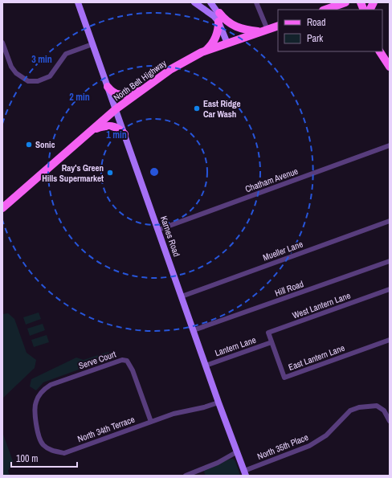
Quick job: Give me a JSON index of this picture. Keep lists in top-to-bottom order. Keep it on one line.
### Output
{"streets":{"main road":["North Belt Highway"],"street":["Chatham Avenue","Karnes Road","Mueller Lane","Hill Road","West Lantern Lane","Lantern Lane","East Lantern Lane","Serve Court","North 34th Terrace","North 35th Place"]},"crossings":[["North Belt Highway","Karnes Road"],["Chatham Avenue","Karnes Road"],["Karnes Road","Mueller Lane"],["Karnes Road","Hill Road"],["Karnes Road","Lantern Lane"],["Karnes Road","North 34th Terrace"],["Karnes Road","North 35th Place"],["West Lantern Lane","Lantern Lane"],["West Lantern Lane","East Lantern Lane"],["Lantern Lane","East Lantern Lane"],["Serve Court","North 34th Terrace"]],"places":["East Ridge Car Wash","Sonic","Ray's Green Hills Supermarket"],"legend":["Road","Park"],"scale_bar":"100 m","rings":["3 min","2 min","1 min"]}
